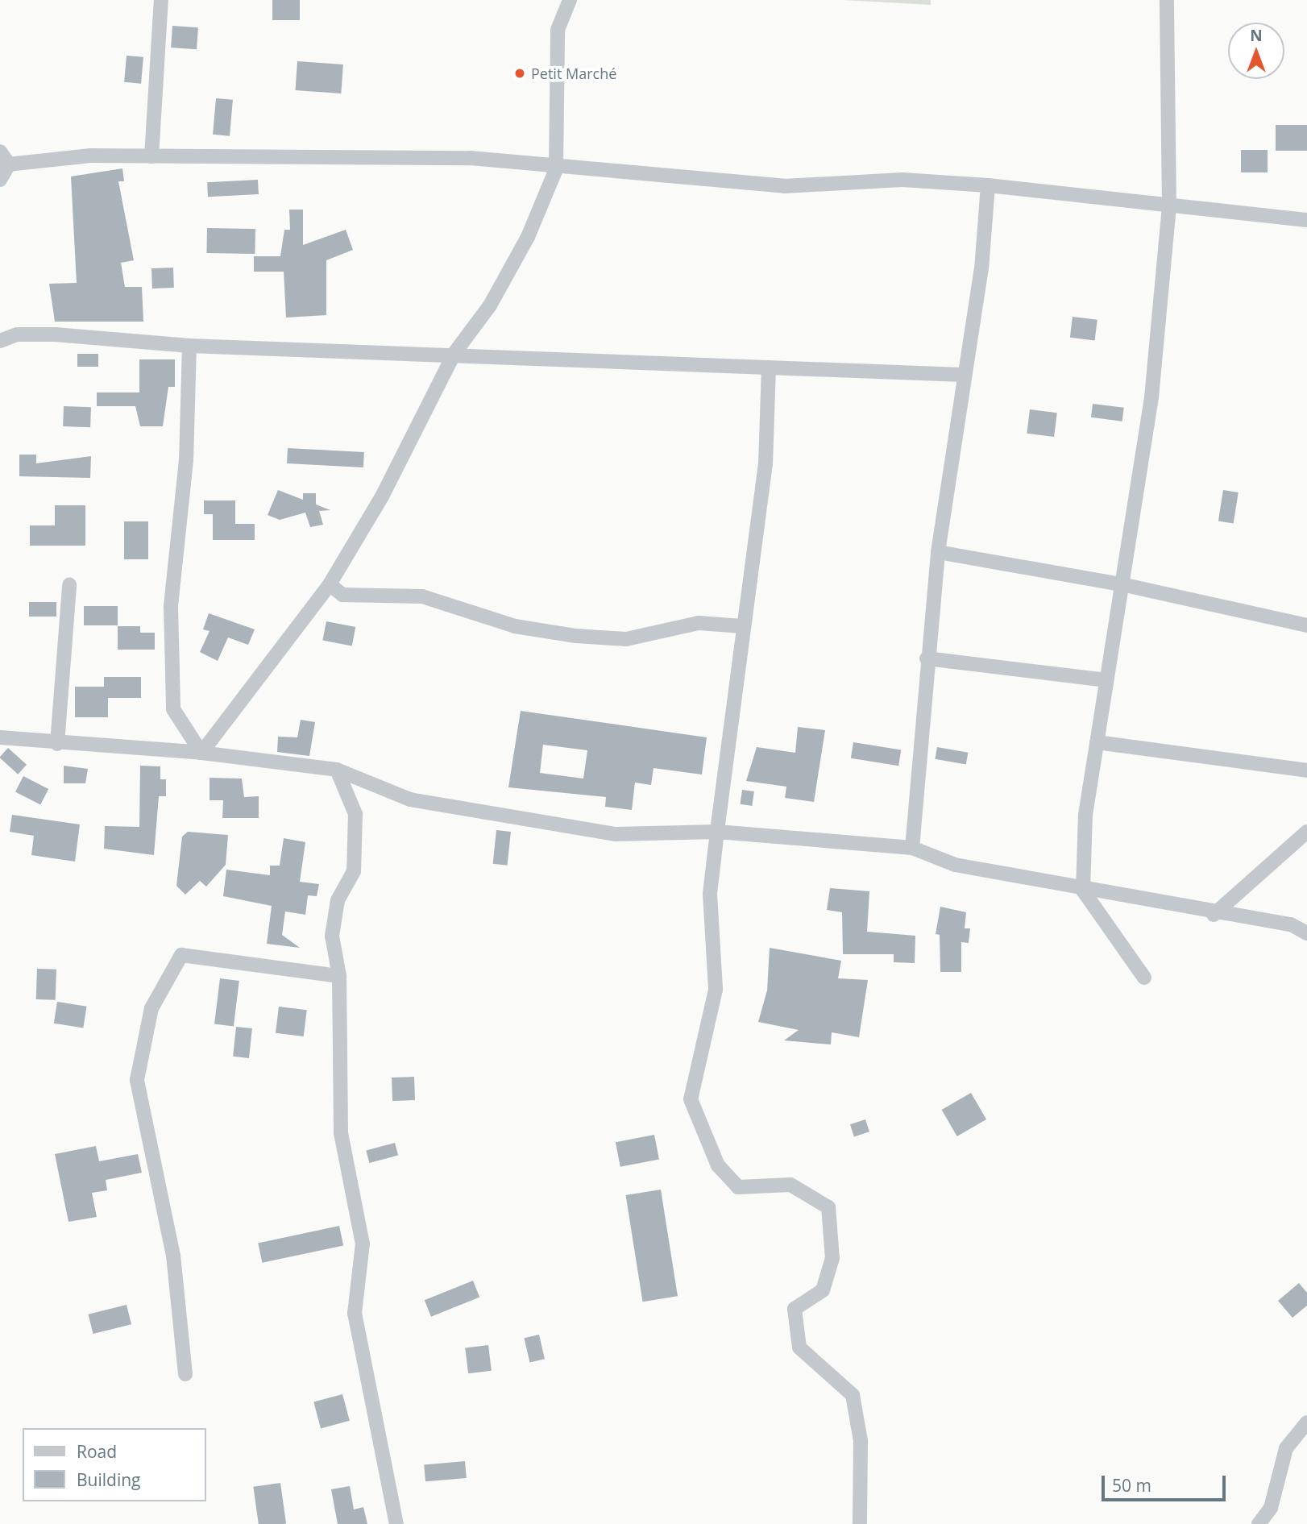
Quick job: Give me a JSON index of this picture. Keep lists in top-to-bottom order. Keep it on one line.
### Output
{"places":["Petit Marché"],"legend":["Road","Building"],"scale_bar":"50 m","north":"top"}
